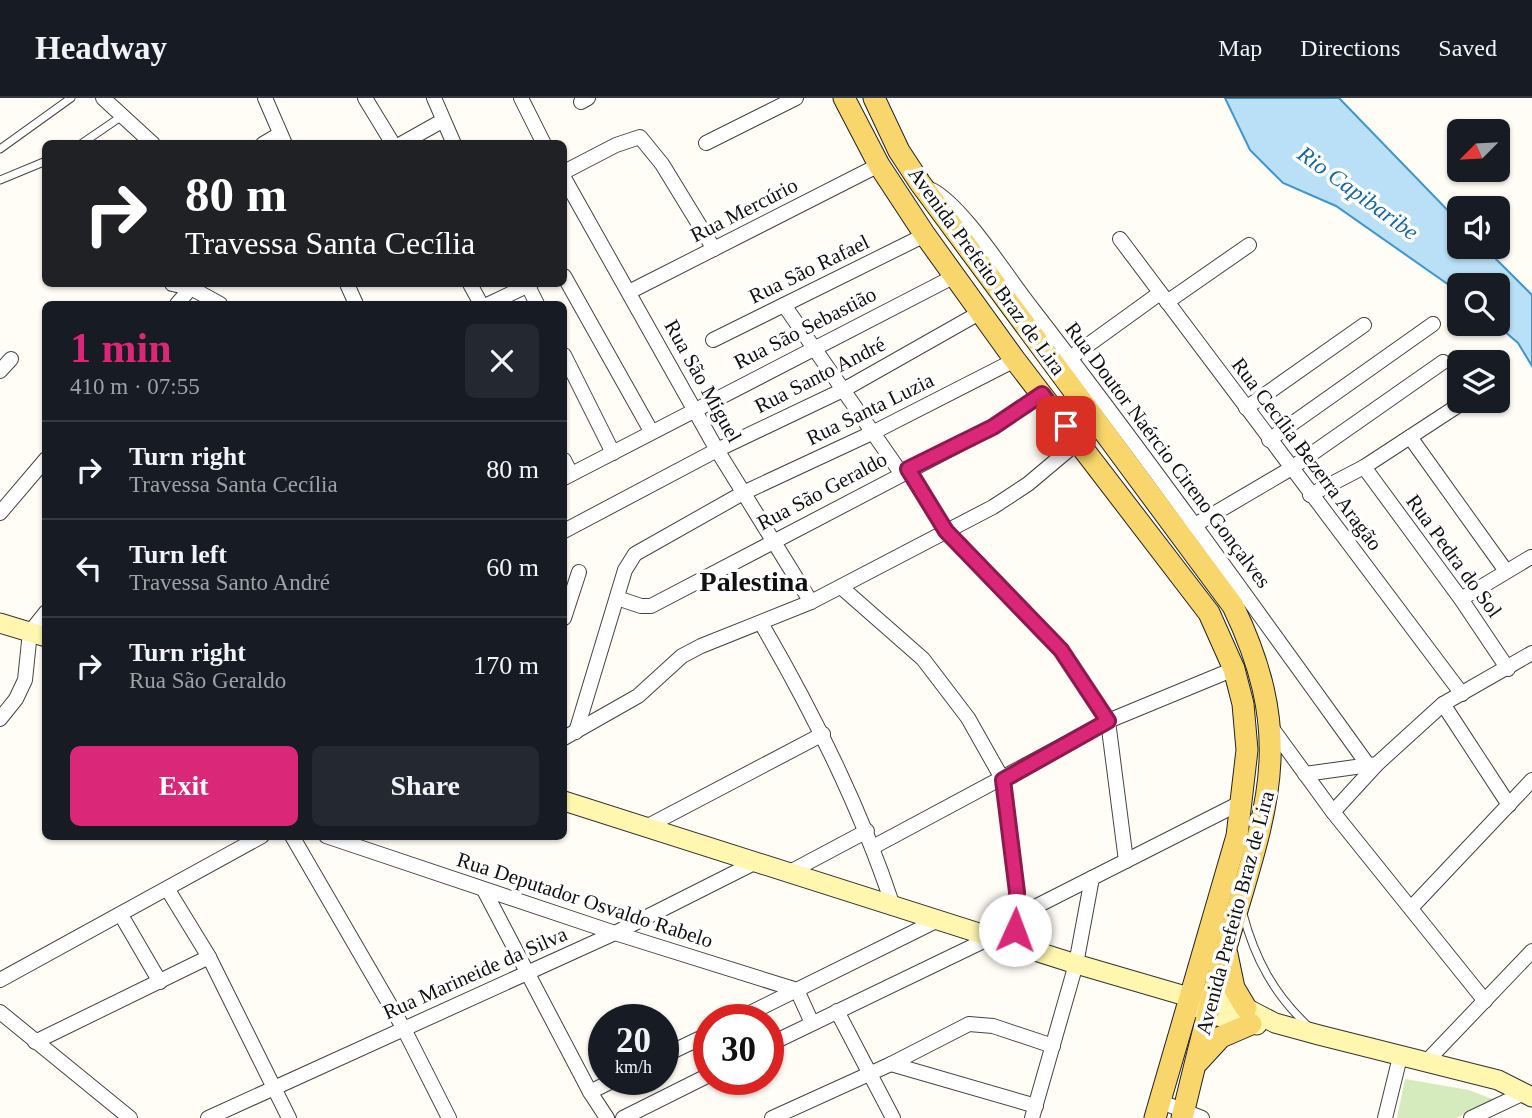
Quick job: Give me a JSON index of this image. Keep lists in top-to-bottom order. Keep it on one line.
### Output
{"streets":{"main road":["Avenida Prefeito Braz de Lira"],"street":["Rua Mercúrio","Rua São Rafael","Rua São Sebastião","Rua Santo André","Rua São Miguel","Rua Santa Luzia","Rua Cecília Bezerra Aragão","Rua Doutor Naércio Cireno Gonçalves","Rua São Geraldo","Rua Pedra do Sol","Rua Deputador Osvaldo Rabelo","Rua Marineide da Silva"]},"crossings":[["Rua Mercúrio","Avenida Prefeito Braz de Lira"],["Rua Mercúrio","Rua São Miguel"],["Rua São Rafael","Avenida Prefeito Braz de Lira"],["Avenida Prefeito Braz de Lira","Rua São Sebastião"],["Avenida Prefeito Braz de Lira","Rua Santo André"],["Avenida Prefeito Braz de Lira","Rua Santa Luzia"],["Avenida Prefeito Braz de Lira","Rua Doutor Naércio Cireno Gonçalves"],["Avenida Prefeito Braz de Lira","Rua São Geraldo"],["Rua São Sebastião","Rua São Miguel"],["Rua Santo André","Rua São Miguel"],["Rua São Miguel","Rua Santa Luzia"],["Rua São Miguel","Rua São Geraldo"],["Rua Santa Luzia","Rua São Geraldo"],["Rua Deputador Osvaldo Rabelo","Rua Marineide da Silva"]],"districts":["Palestina"],"water":["Rio Capibaribe"],"north":"bottom left","page":{"header":"Headway","nav":["Map","Directions","Saved"],"turn":["80 m","Travessa Santa Cecília"],"heading":["1 min","410 m · 07:55"],"list":[{"name":"Turn right","note":"Travessa Santa Cecília","value":"80 m"},{"name":"Turn left","note":"Travessa Santo André","value":"60 m"},{"name":"Turn right","note":"Rua São Geraldo","value":"170 m"}],"buttons":["Exit","Share"],"speed":"20 km/h","limit":"30"}}
